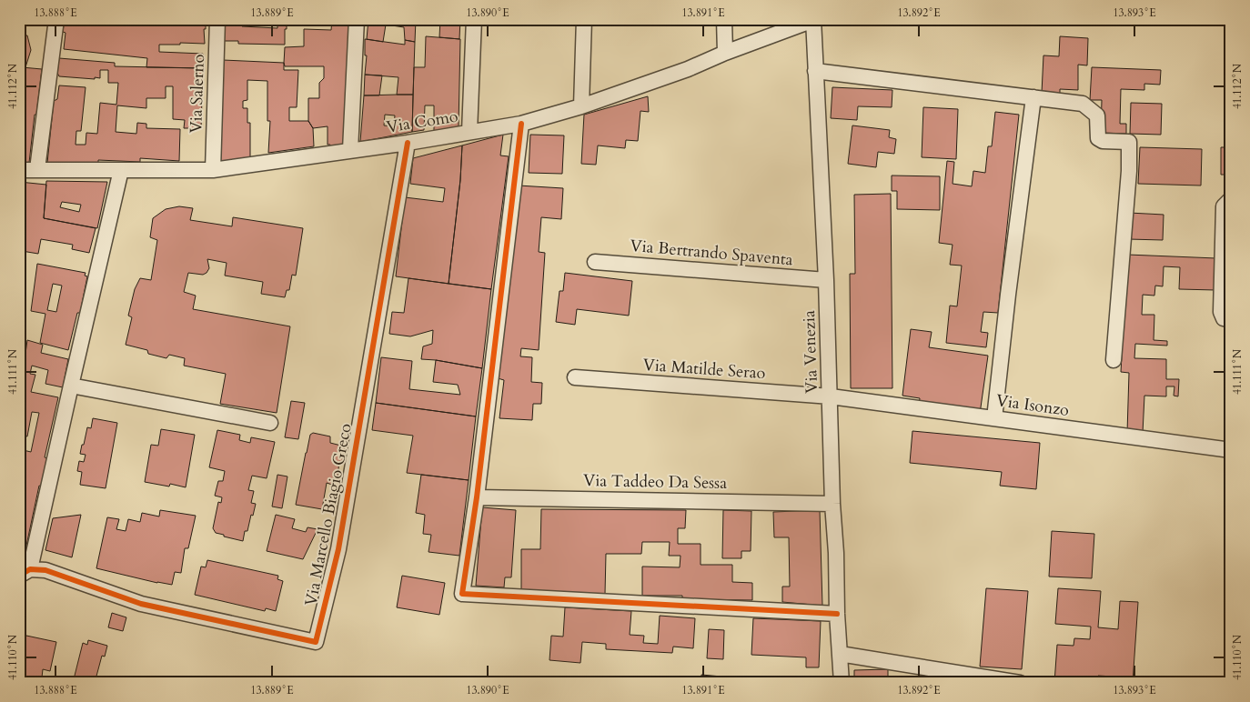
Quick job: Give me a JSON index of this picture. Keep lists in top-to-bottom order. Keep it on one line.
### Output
{"streets":{"street":["Via Salerno","Via Como","Via Bertrando Spaventa","Via Venezia","Via Matilde Serao","Via Isonzo","Via Taddeo Da Sessa","Via Marcello Biagio Greco"]},"crossings":[["Via Salerno","Via Como"],["Via Como","Via Venezia"],["Via Como","Via Marcello Biagio Greco"],["Via Bertrando Spaventa","Via Venezia"],["Via Venezia","Via Matilde Serao"],["Via Venezia","Via Isonzo"],["Via Venezia","Via Taddeo Da Sessa"],["Via Matilde Serao","Via Isonzo"]],"coordinates":["13.888°E","13.889°E","13.890°E","13.891°E","13.892°E","13.893°E","41.112°N","41.111°N","41.110°N"]}
